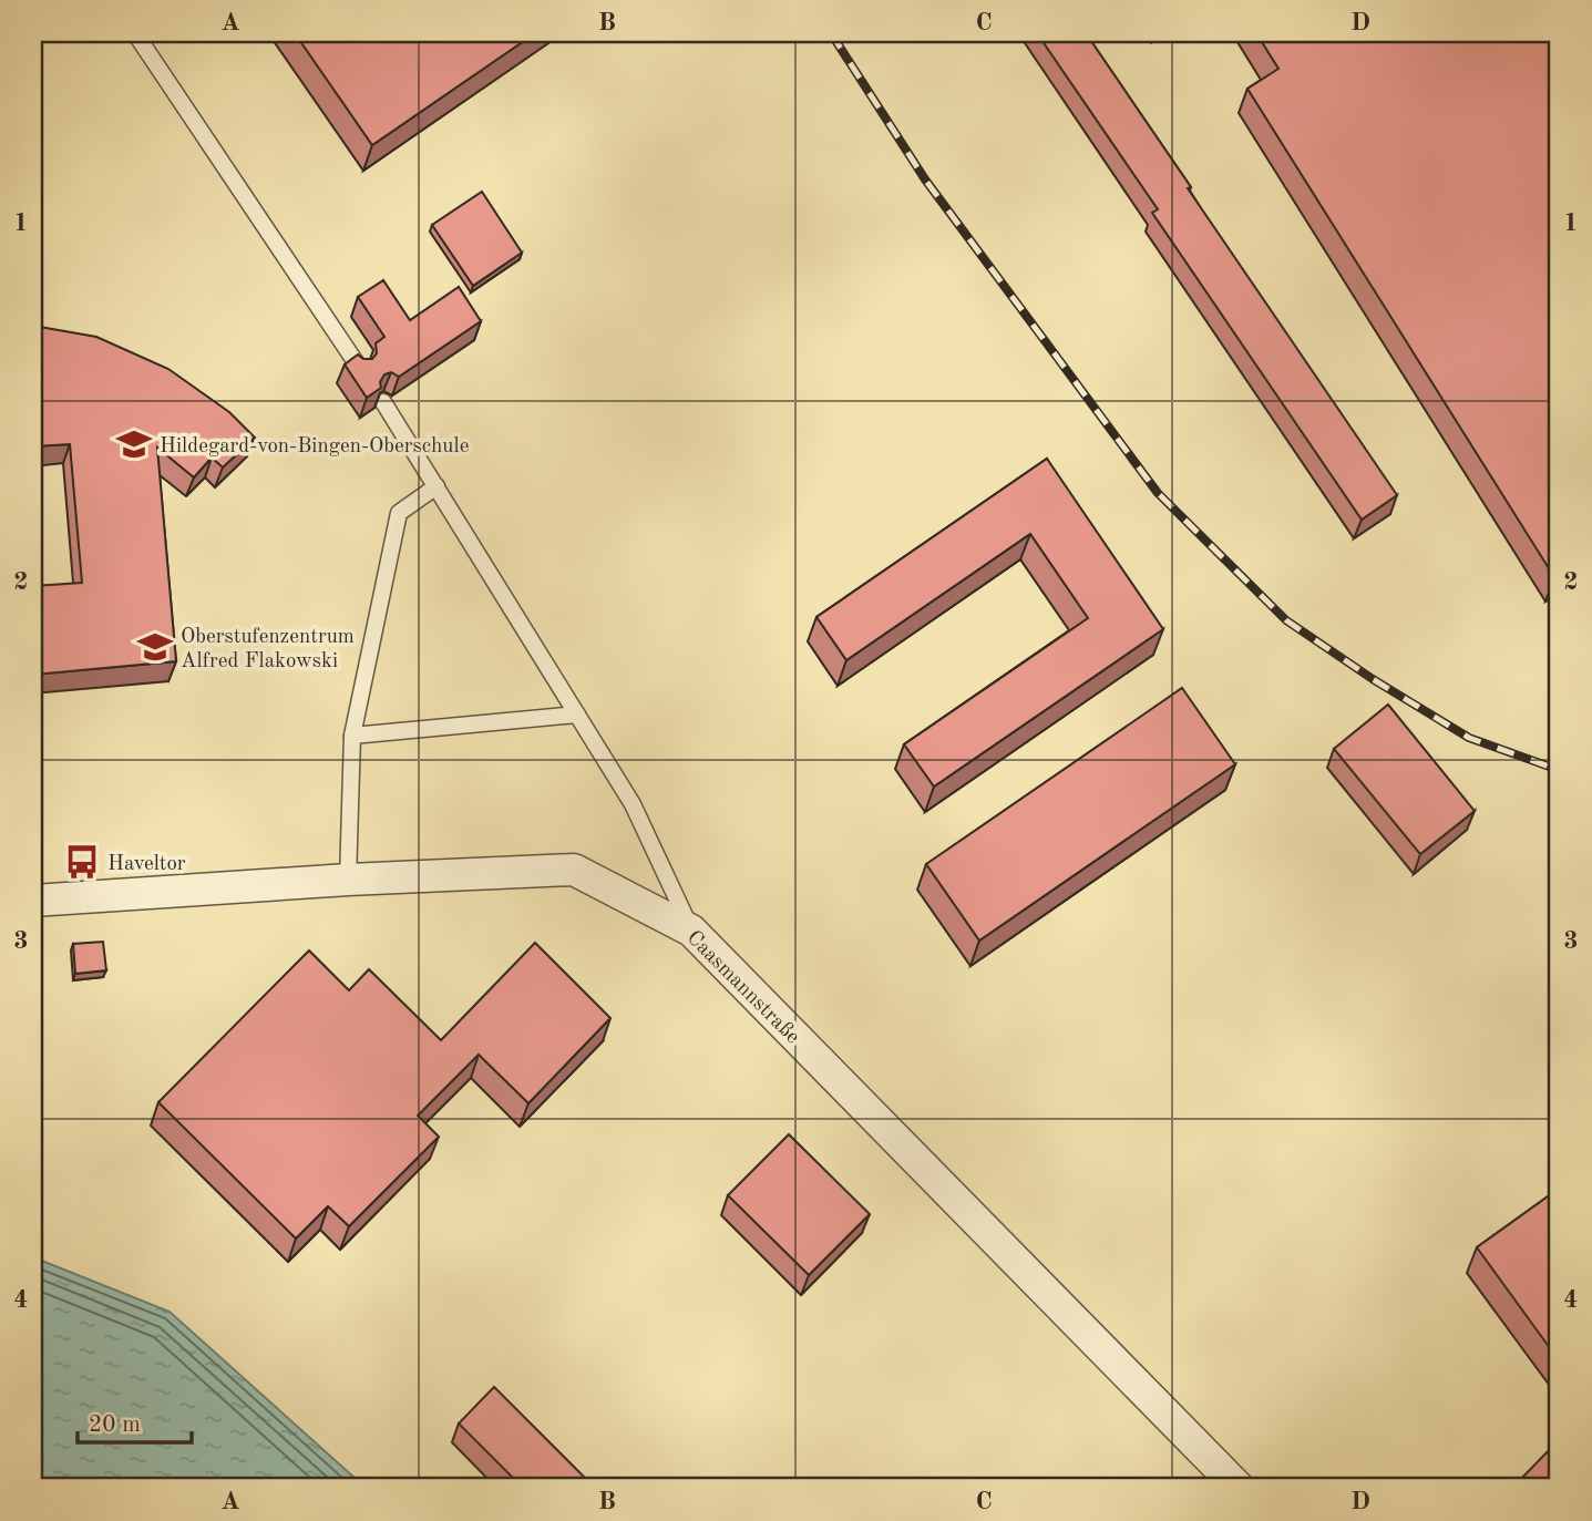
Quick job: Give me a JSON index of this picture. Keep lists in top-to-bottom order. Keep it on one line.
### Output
{"streets":{"street":["Caasmannstraße"]},"places":{"school or university":["Hildegard-von-Bingen-Oberschule","Oberstufenzentrum Alfred Flakowski"],"bus stop":["Haveltor"]},"scale_bar":"20 m","grid":{"columns":["A","B","C","D"],"rows":["1","2","3","4"]}}
